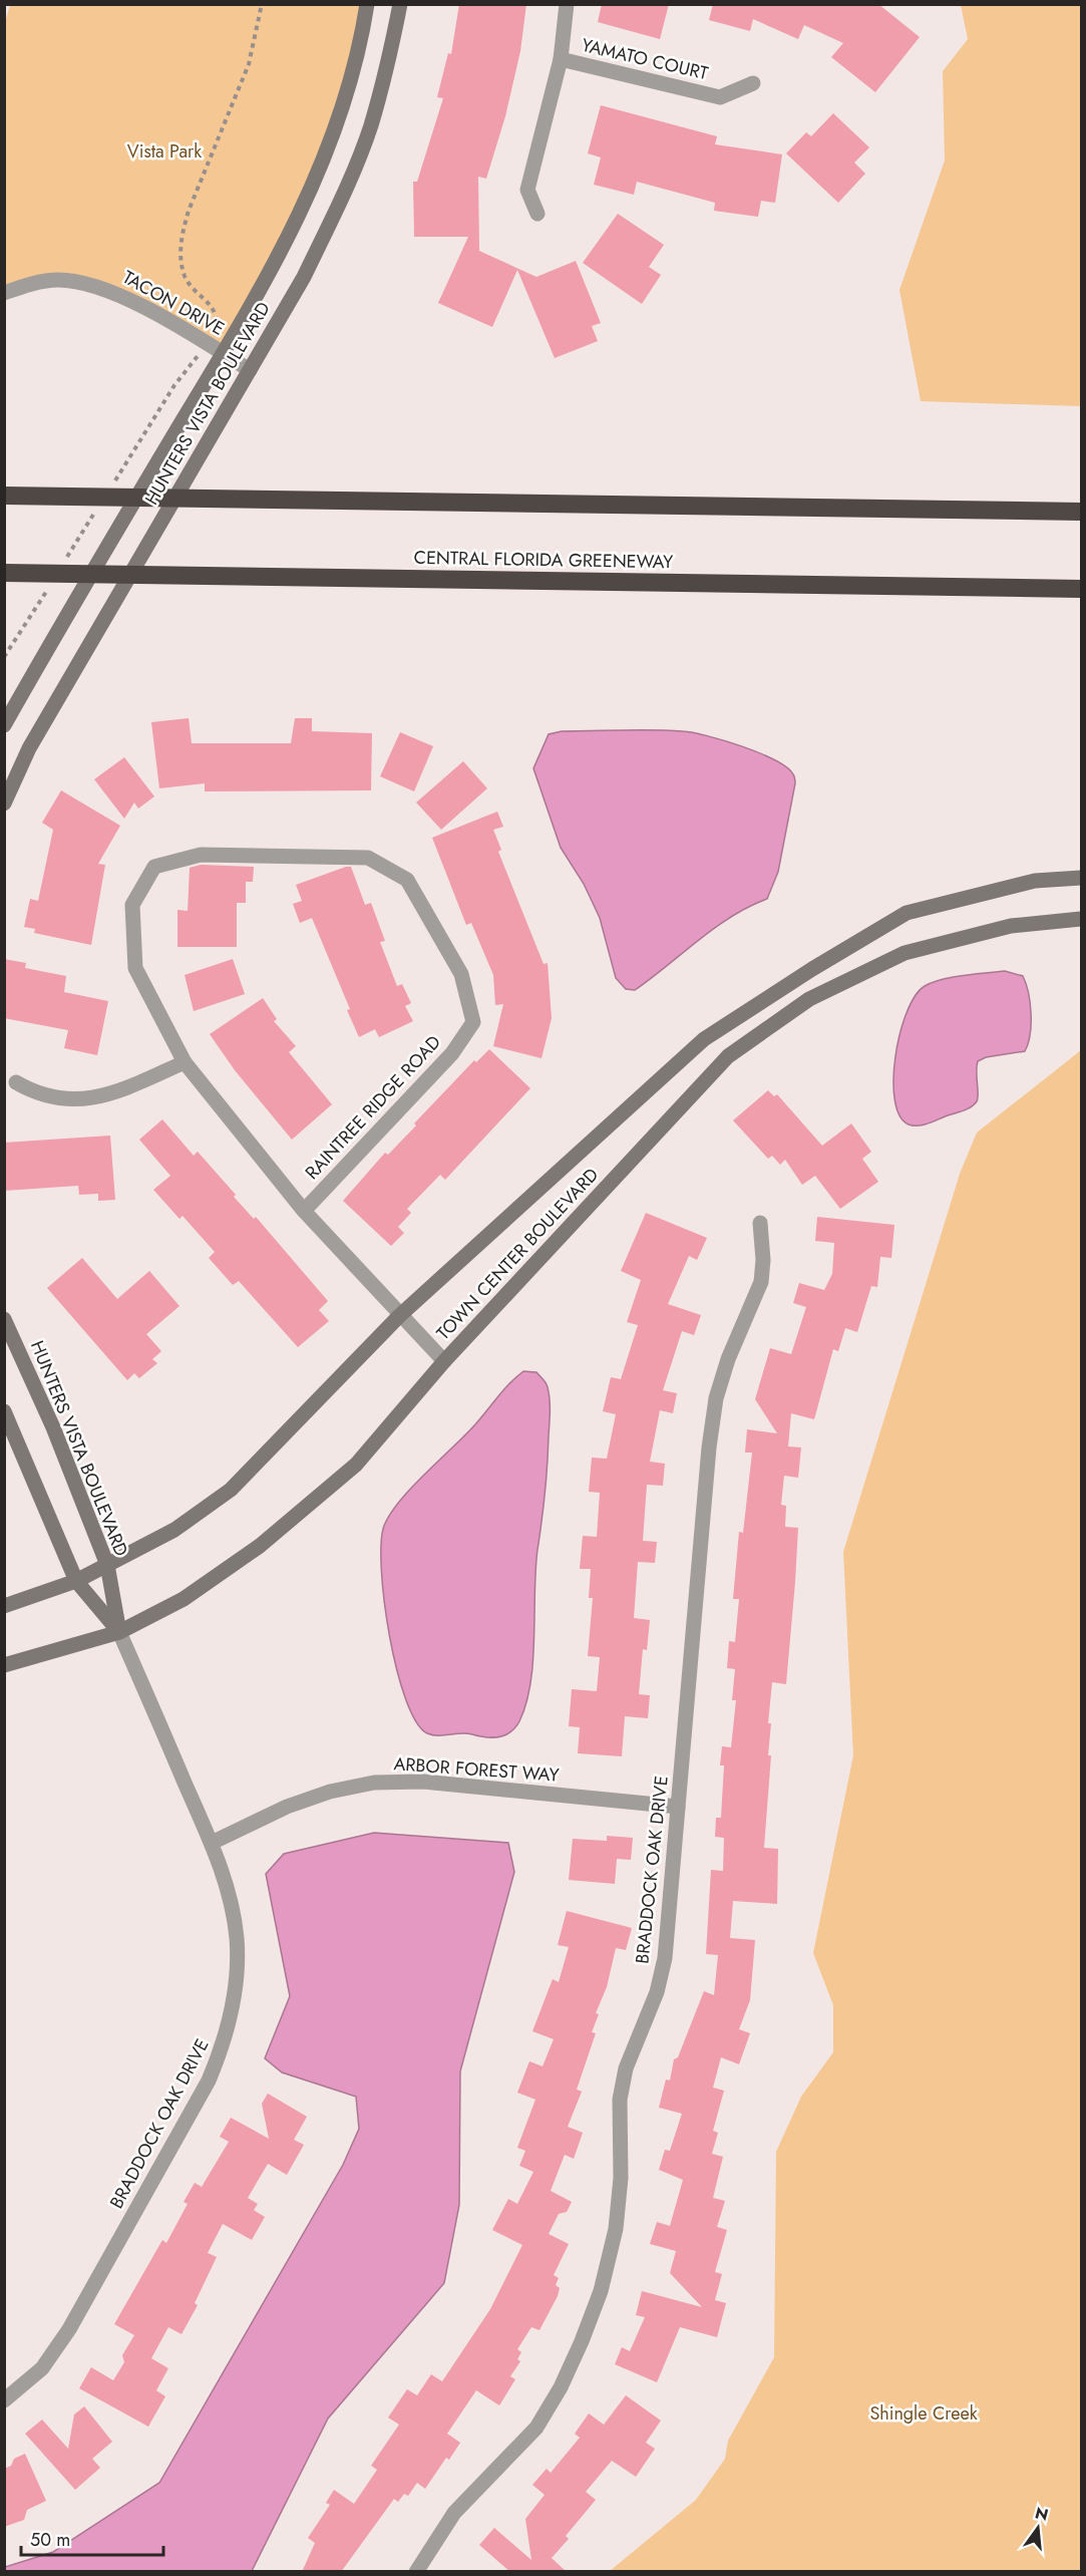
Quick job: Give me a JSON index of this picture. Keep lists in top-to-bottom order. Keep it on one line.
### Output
{"streets":{"highway":["CENTRAL FLORIDA GREENEWAY"],"street":["YAMATO COURT","TACON DRIVE","HUNTERS VISTA BOULEVARD","RAINTREE RIDGE ROAD","TOWN CENTER BOULEVARD","ARBOR FOREST WAY","BRADDOCK OAK DRIVE"]},"crossings":[["TACON DRIVE","HUNTERS VISTA BOULEVARD"],["HUNTERS VISTA BOULEVARD","TOWN CENTER BOULEVARD"],["HUNTERS VISTA BOULEVARD","BRADDOCK OAK DRIVE"],["RAINTREE RIDGE ROAD","TOWN CENTER BOULEVARD"],["TOWN CENTER BOULEVARD","BRADDOCK OAK DRIVE"],["ARBOR FOREST WAY","BRADDOCK OAK DRIVE"]],"parks":["Vista Park","Shingle Creek"],"scale_bar":"50 m","north":"top"}
